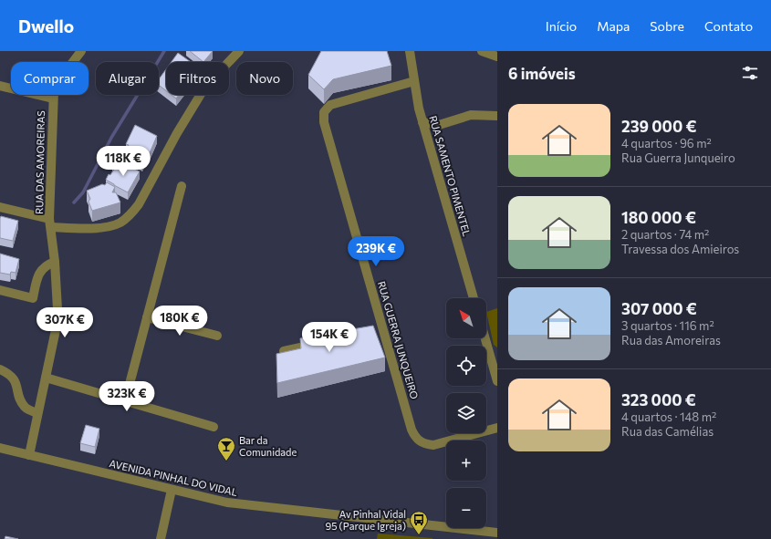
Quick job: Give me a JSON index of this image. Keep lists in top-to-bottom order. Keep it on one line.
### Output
{"streets":{"street":["RUA DAS AMOREIRAS","RUA SAMENTO PIMENTEL","RUA GUERRA JUNQUEIRO","AVENIDA PINHAL DO VIDAL"]},"crossings":[["RUA DAS AMOREIRAS","AVENIDA PINHAL DO VIDAL"],["RUA SAMENTO PIMENTEL","RUA GUERRA JUNQUEIRO"]],"places":{"bar":["Bar da Comunidade"],"bus stop":["Av Pinhal Vidal 95 (Parque Igreja)"]},"north":"top left","page":{"header":"Dwello","nav":["Início","Mapa","Sobre","Contato"],"heading":"6 imóveis","chip":["Comprar","Alugar","Filtros","Novo"],"list":[{"name":"239 000 €","note":"4 quartos · 96 m² · Rua Guerra Junqueiro"},{"name":"180 000 €","note":"2 quartos · 74 m² · Travessa dos Amieiros"},{"name":"307 000 €","note":"3 quartos · 116 m² · Rua das Amoreiras"},{"name":"323 000 €","note":"4 quartos · 148 m² · Rua das Camélias"}],"price":["118K €","239K €","180K €","307K €","154K €","323K €"],"map_buttons":["+","−"]}}
